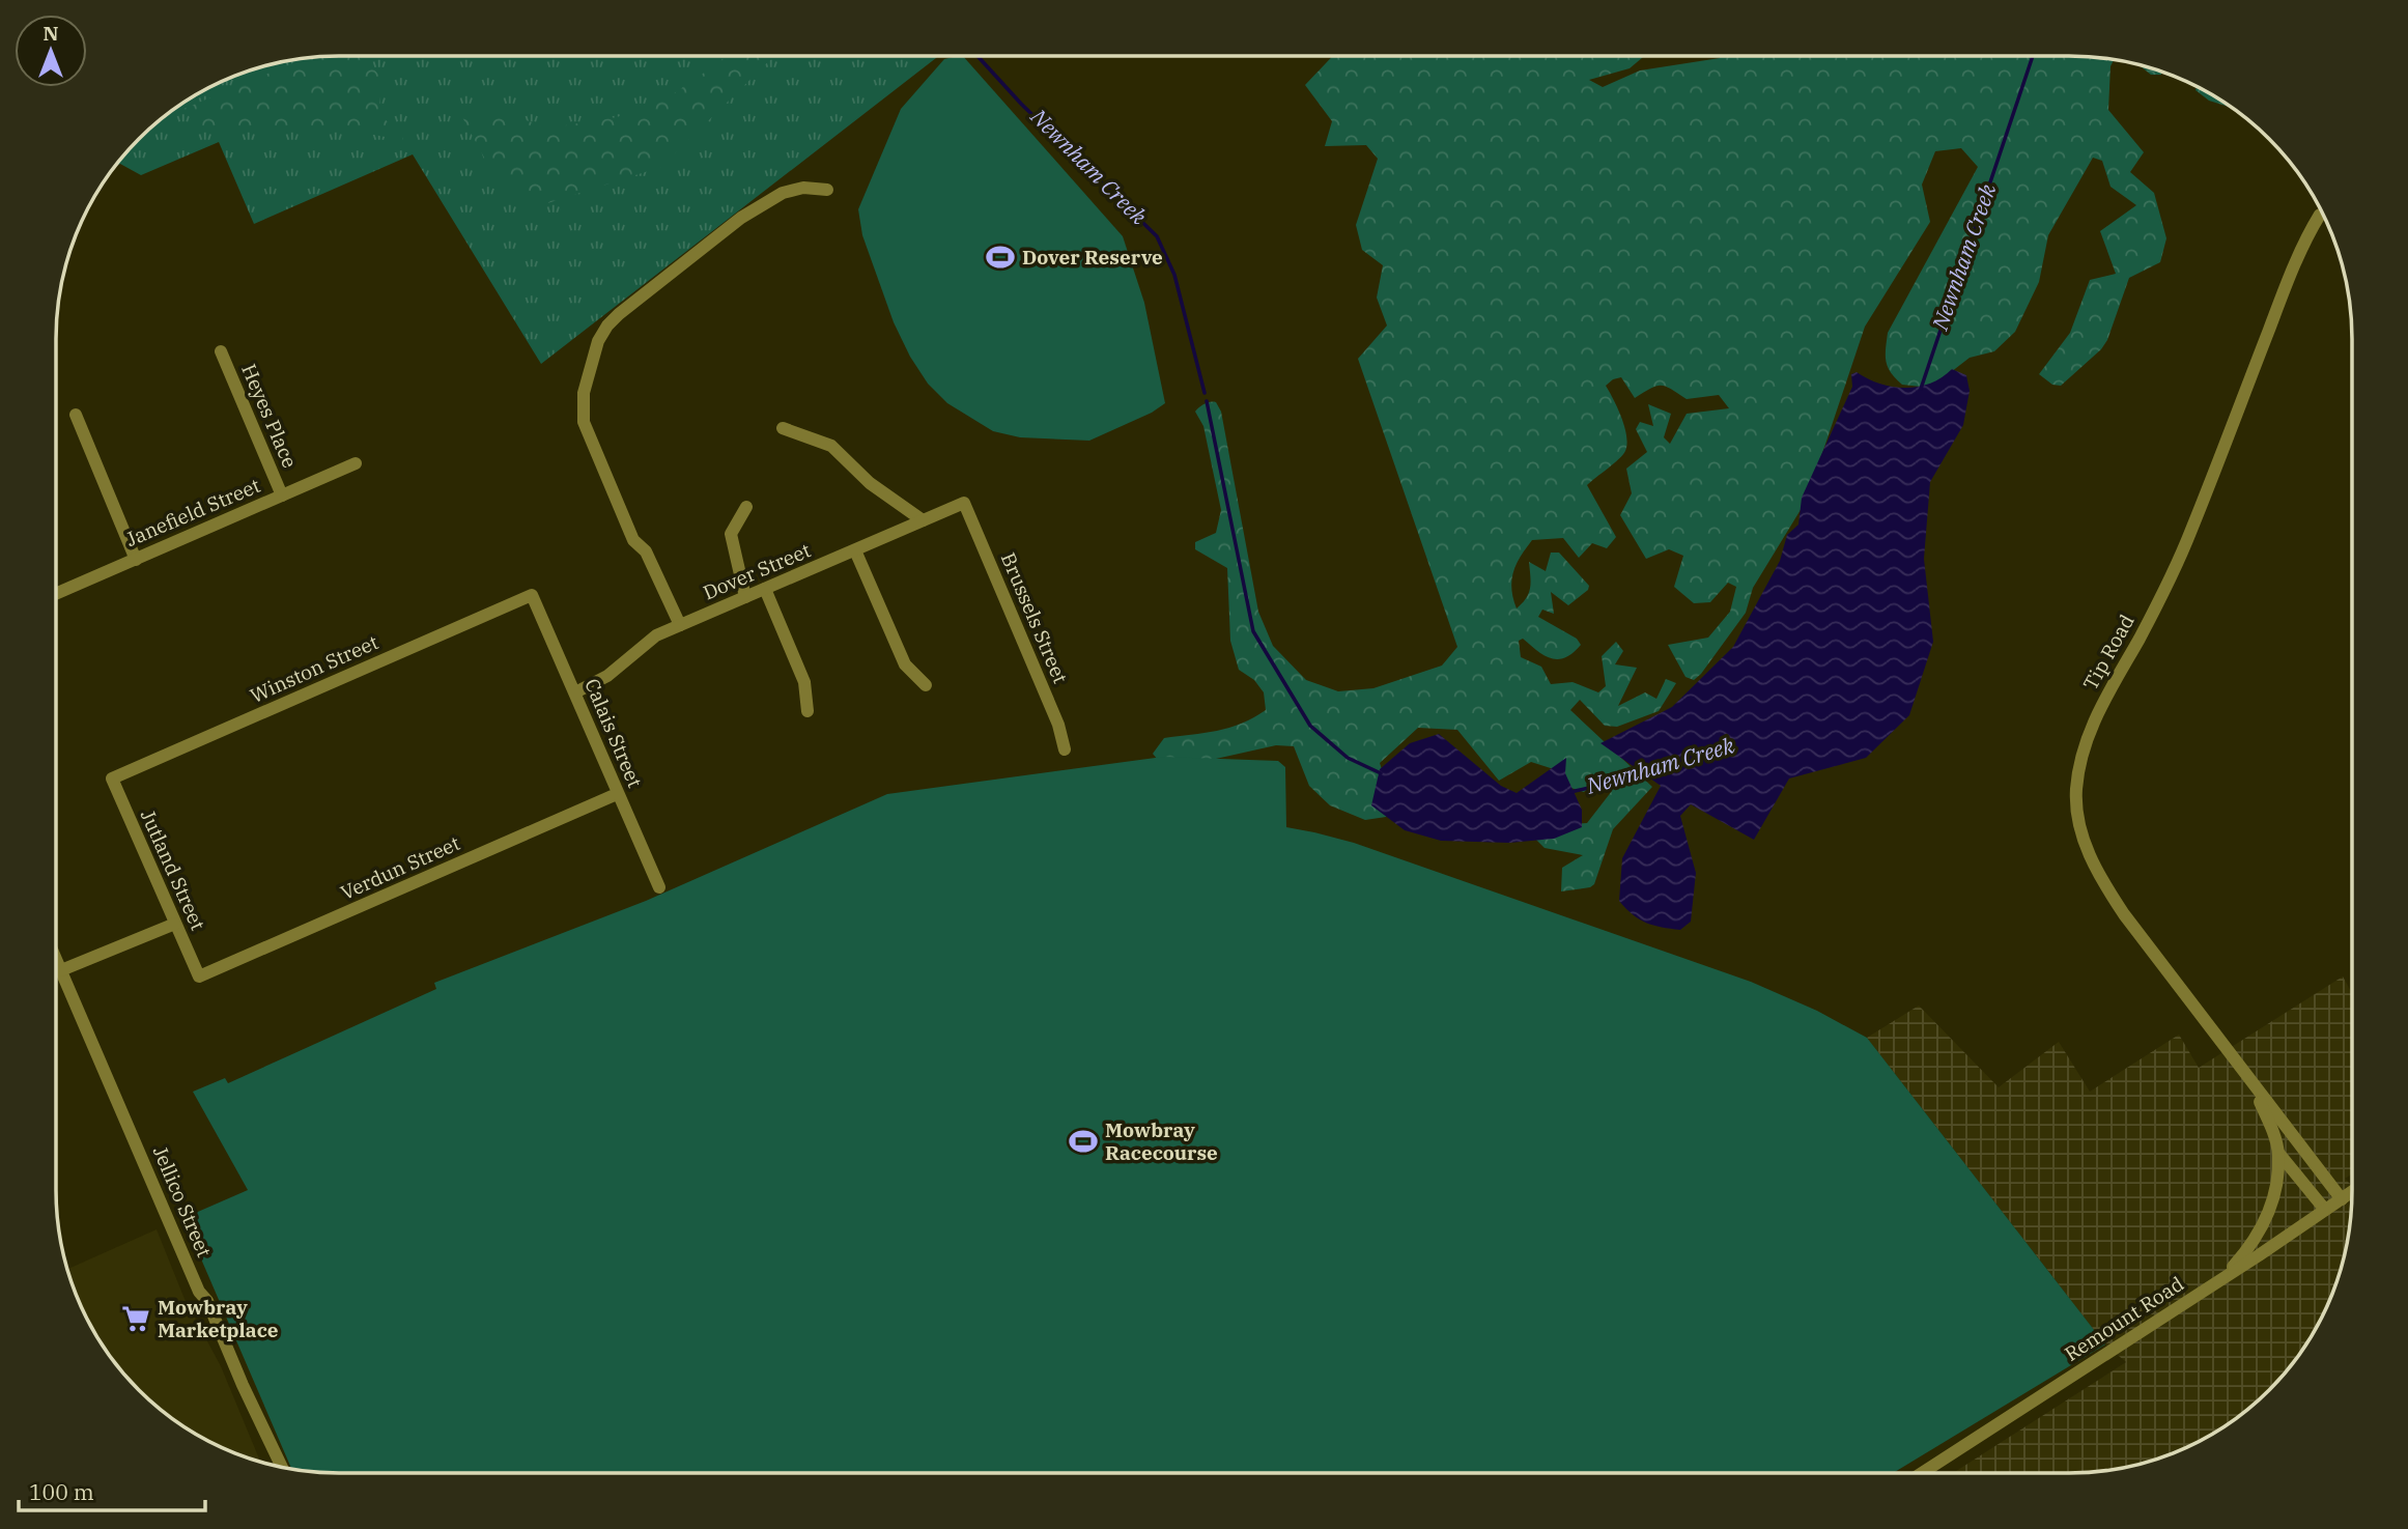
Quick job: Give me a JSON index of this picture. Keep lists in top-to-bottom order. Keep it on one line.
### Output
{"streets":{"street":["Heyes Place","Janefield Street","Dover Street","Brussels Street","Tip Road","Winston Street","Calais Street","Verdun Street","Jutland Street","Jellico Street","Remount Road"]},"crossings":[["Heyes Place","Janefield Street"],["Dover Street","Brussels Street"],["Dover Street","Calais Street"],["Tip Road","Remount Road"],["Winston Street","Calais Street"],["Winston Street","Jutland Street"],["Calais Street","Verdun Street"],["Verdun Street","Jutland Street"]],"water":["Newnham Creek"],"places":{"sports":["Dover Reserve","Mowbray Racecourse"],"supermarket":["Mowbray Marketplace"]},"scale_bar":"100 m","north":"top"}
